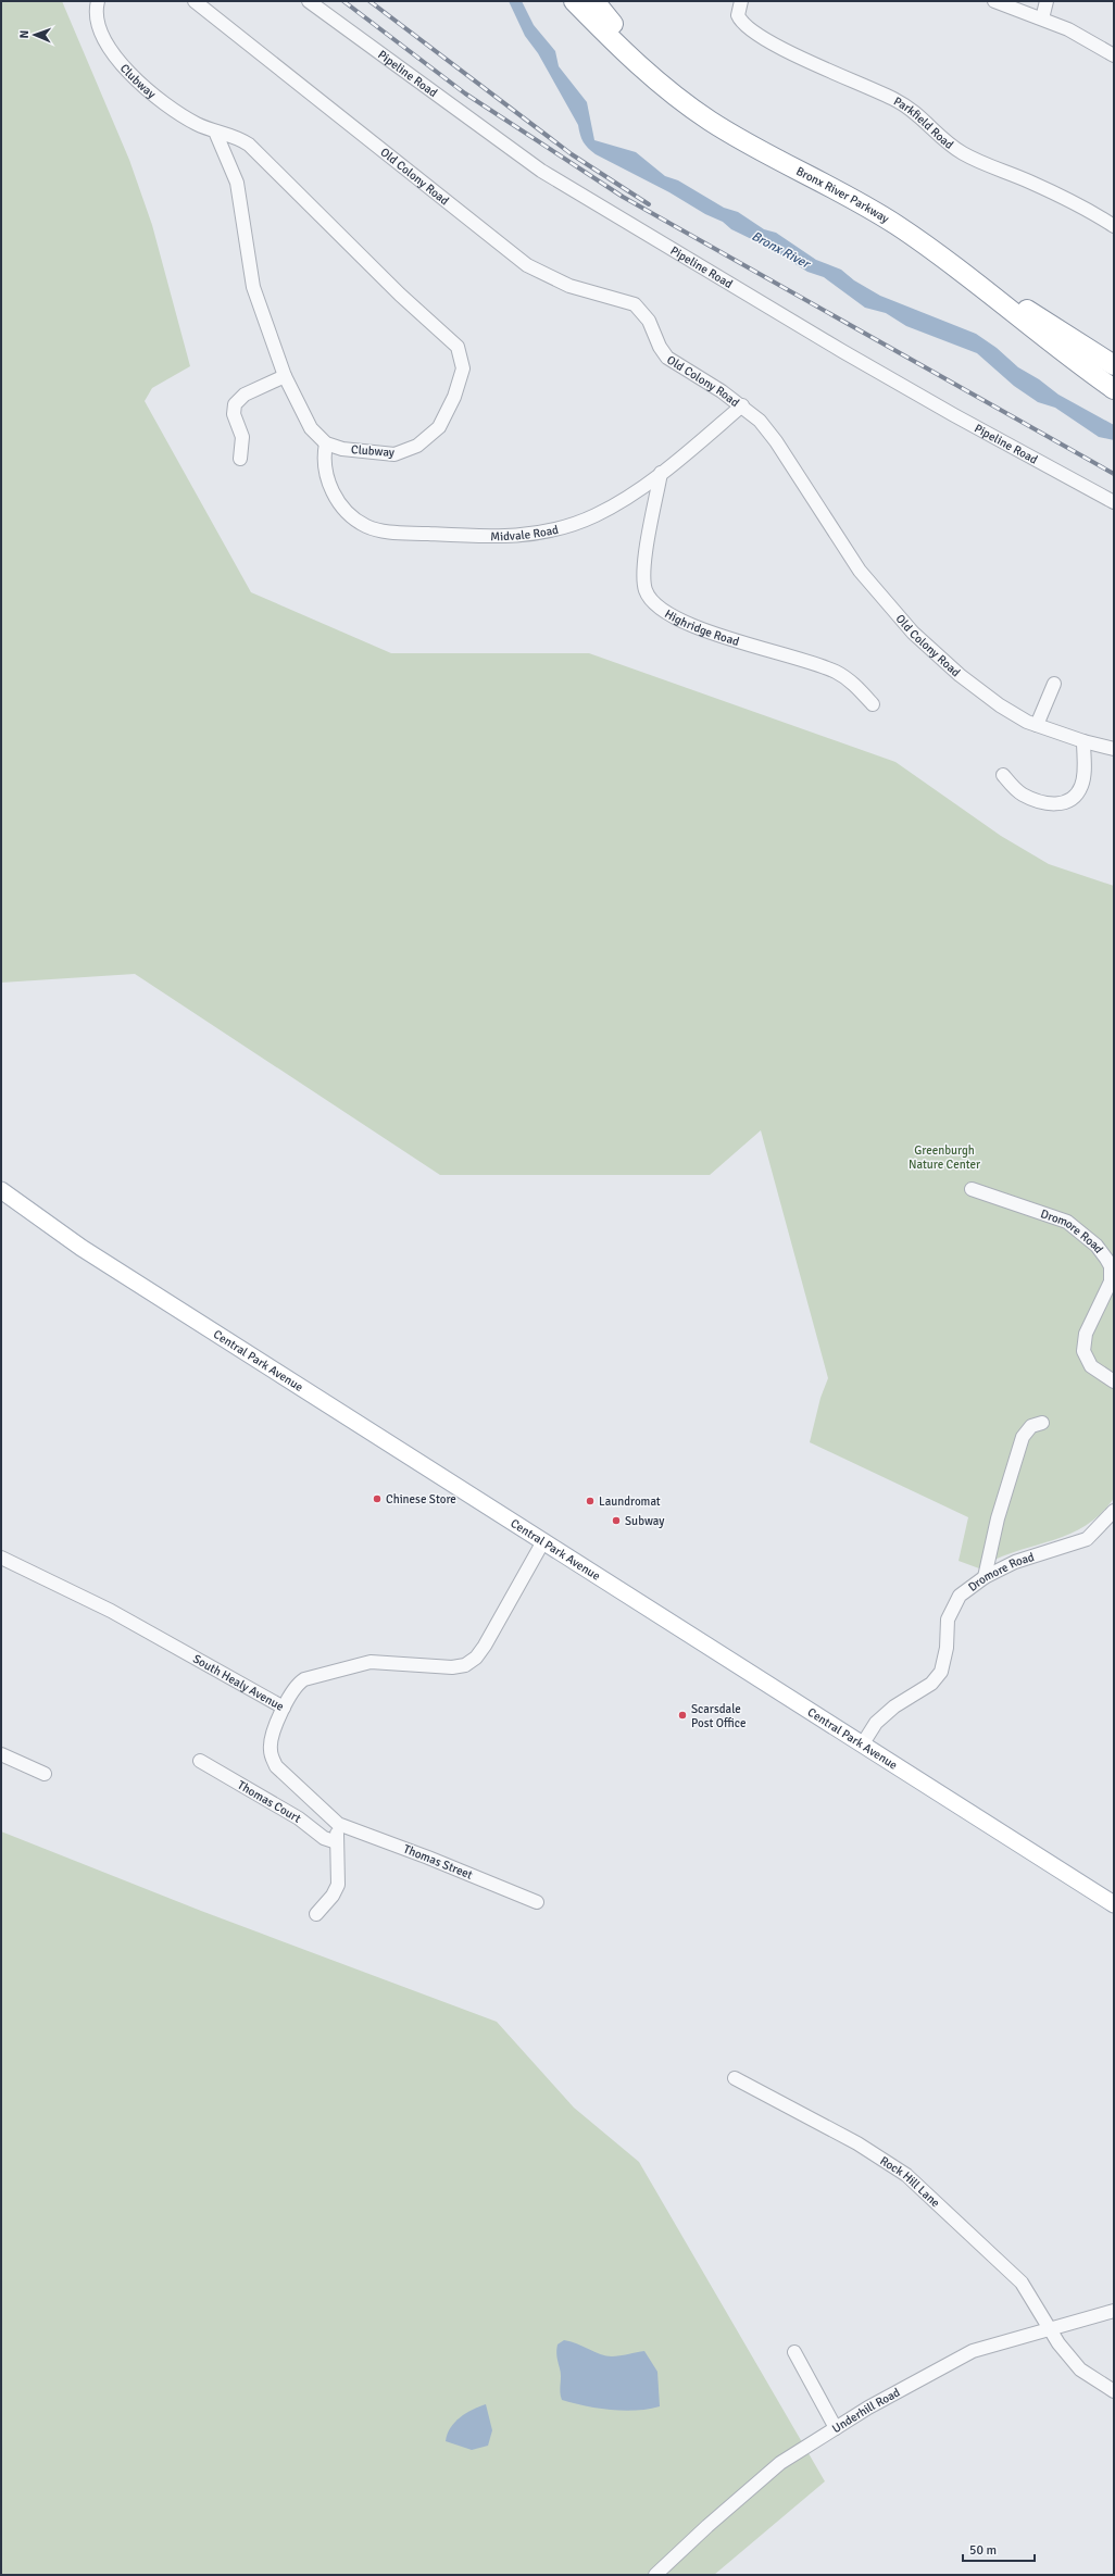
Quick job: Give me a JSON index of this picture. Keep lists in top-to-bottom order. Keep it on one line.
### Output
{"streets":{"highway":["Bronx River Parkway"],"main road":["Central Park Avenue"],"street":["Pipeline Road","Clubway","Parkfield Road","Old Colony Road","Midvale Road","Highridge Road","Dromore Road","South Healy Avenue","Thomas Court","Thomas Street","Rock Hill Lane","Underhill Road"]},"crossings":[["Clubway","Midvale Road"],["Old Colony Road","Midvale Road"],["Midvale Road","Highridge Road"],["Dromore Road","Central Park Avenue"],["Central Park Avenue","South Healy Avenue"],["South Healy Avenue","Thomas Street"],["Rock Hill Lane","Underhill Road"]],"water":["Bronx River"],"parks":["Greenburgh Nature Center"],"places":["Chinese Store","Laundromat","Subway","Scarsdale Post Office"],"scale_bar":"50 m","north":"left"}
